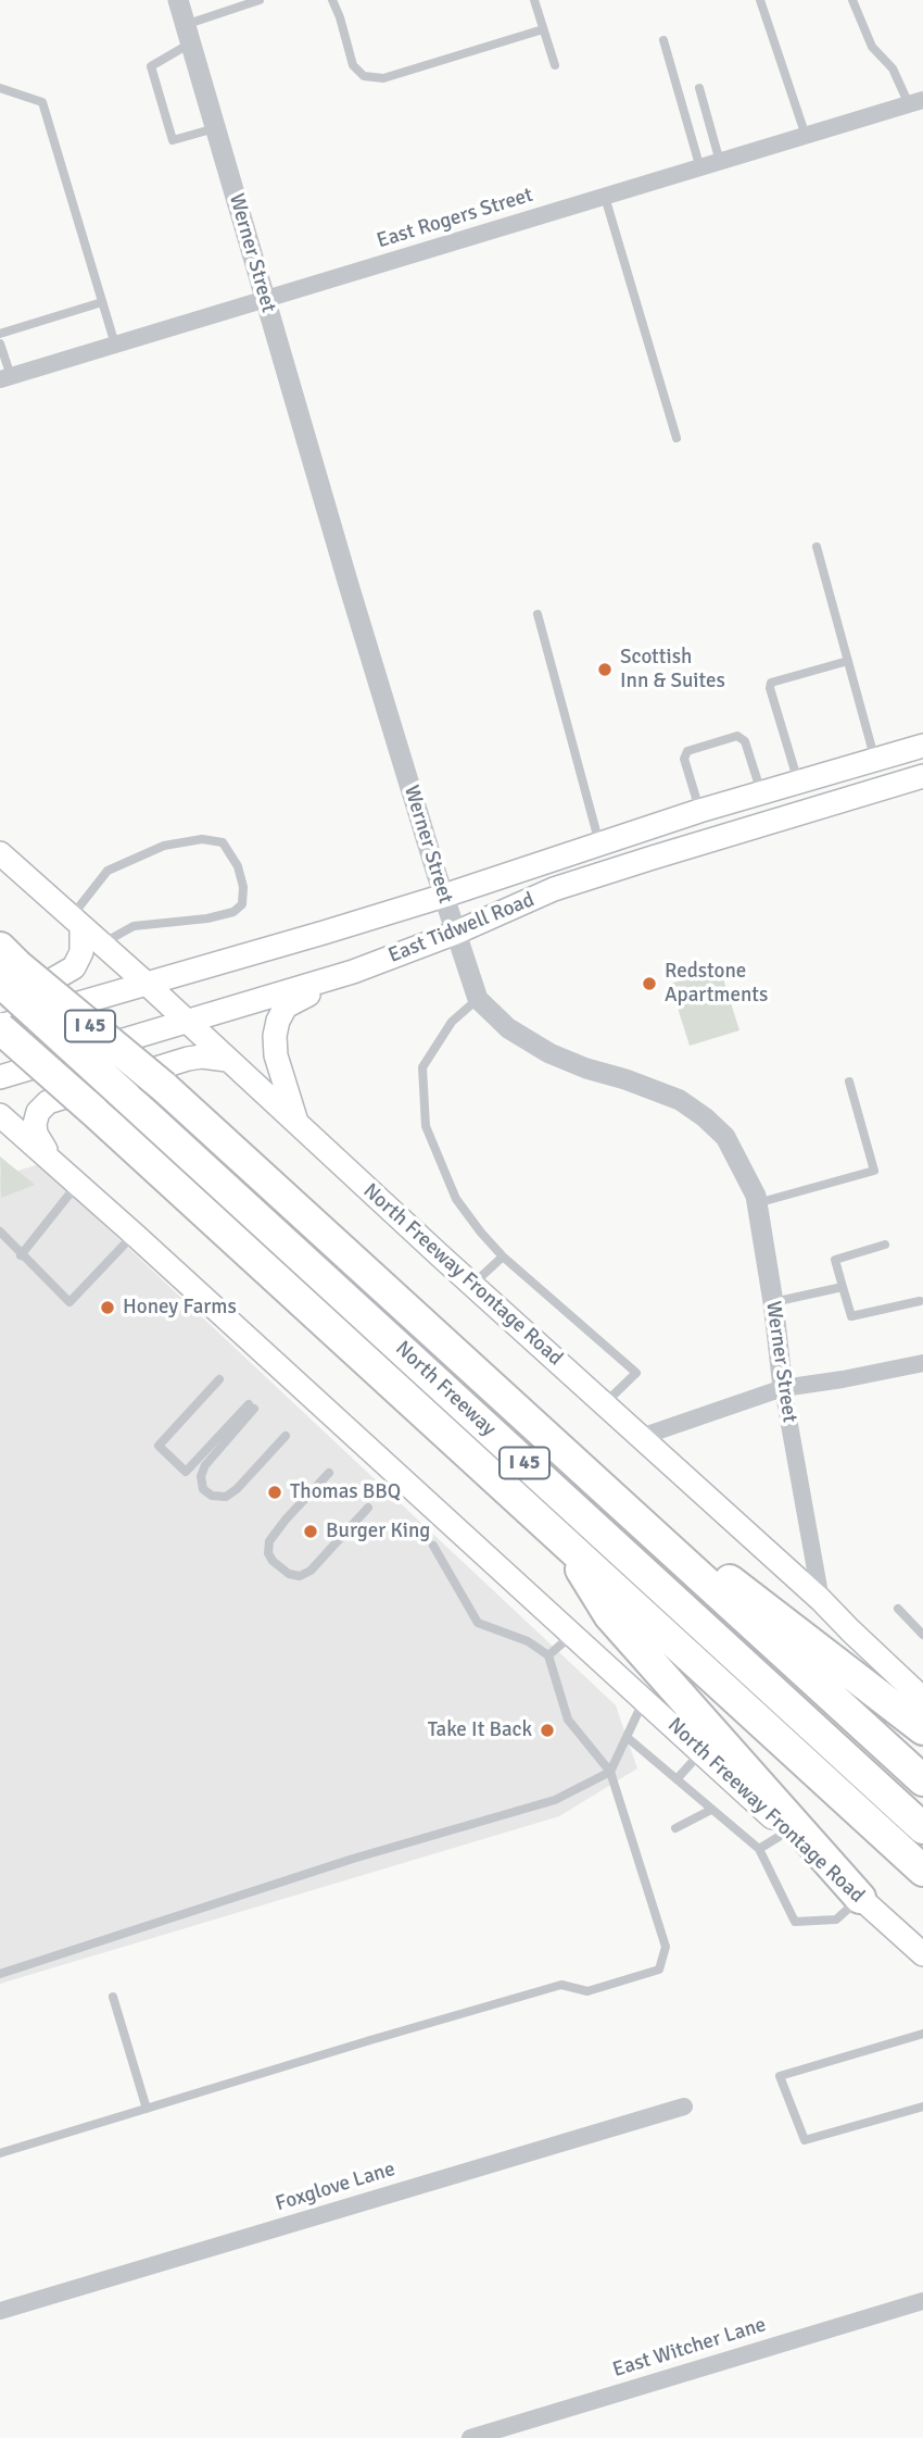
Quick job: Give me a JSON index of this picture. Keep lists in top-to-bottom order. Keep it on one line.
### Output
{"streets":{"highway":["I 45","North Freeway"],"main road":["East Tidwell Road","North Freeway Frontage Road"],"street":["East Rogers Street","Werner Street","Foxglove Lane","East Witcher Lane"]},"crossings":[["East Rogers Street","Werner Street"],["Werner Street","East Tidwell Road"],["Werner Street","North Freeway Frontage Road"],["East Tidwell Road","North Freeway Frontage Road"],["East Tidwell Road","North Freeway"]],"places":["Scottish Inn & Suites","Redstone Apartments","Honey Farms","Thomas BBQ","Burger King","Take It Back"]}
